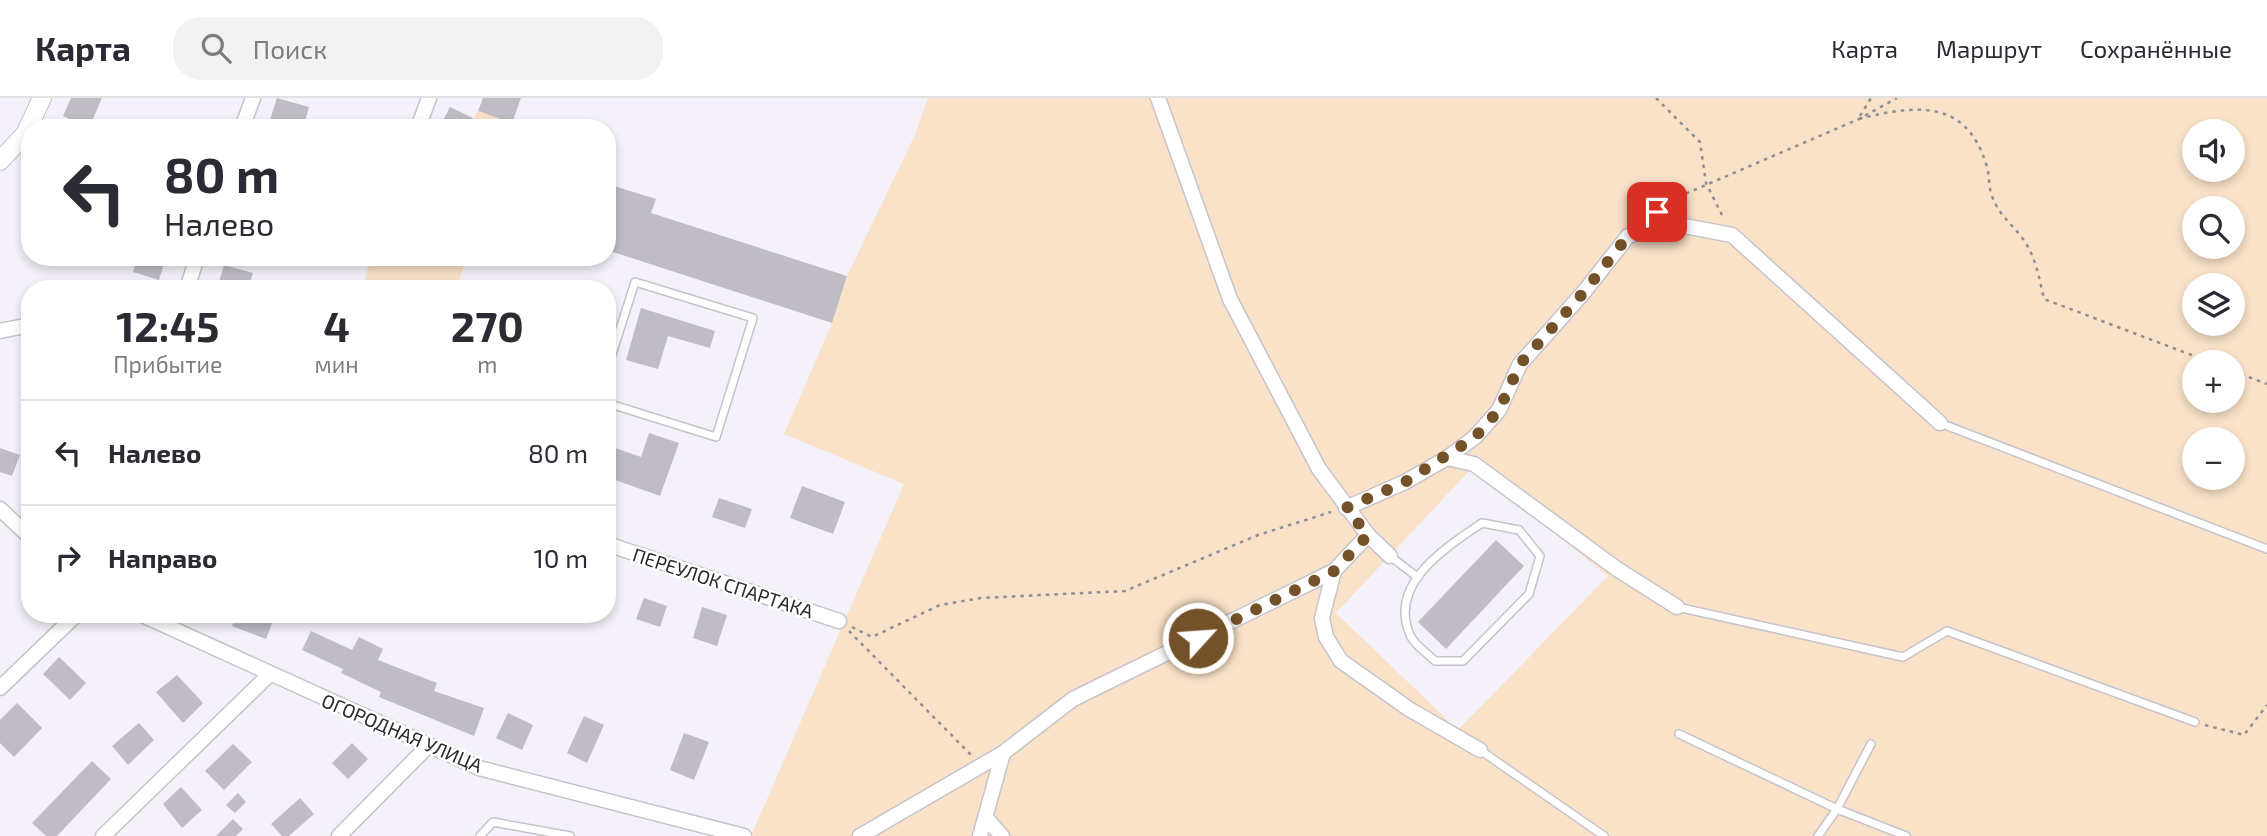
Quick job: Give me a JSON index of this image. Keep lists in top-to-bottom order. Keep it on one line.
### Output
{"streets":{"street":["ПЕРЕУЛОК СПАРТАКА","ОГОРОДНАЯ УЛИЦА"]},"page":{"header":"Карта","search":"Поиск","nav":["Карта","Маршрут","Сохранённые"],"map_buttons":["+","−"],"turn":["80 m","Налево"],"eta":["12:45","Прибытие","4","мин","270","m"],"list":[{"name":"Налево","value":"80 m"},{"name":"Направо","value":"10 m"}]}}
